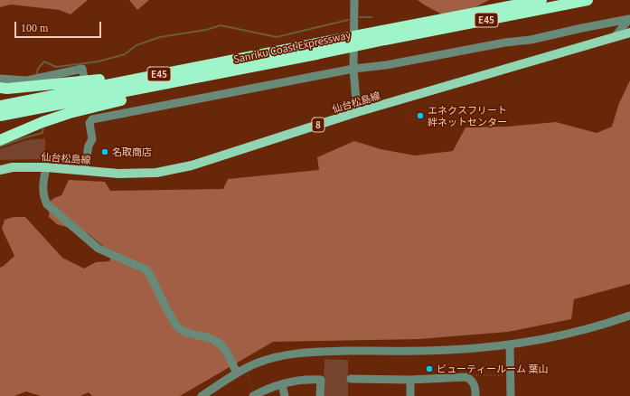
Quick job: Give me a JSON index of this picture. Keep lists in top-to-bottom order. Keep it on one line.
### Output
{"streets":{"highway":["E45","Sanriku Coast Expressway"],"main road":["仙台松島線","8"]},"places":["エネクスフリート 絆ネットセンター","名取商店","ビューティールーム 葉山"],"scale_bar":"100 m"}
